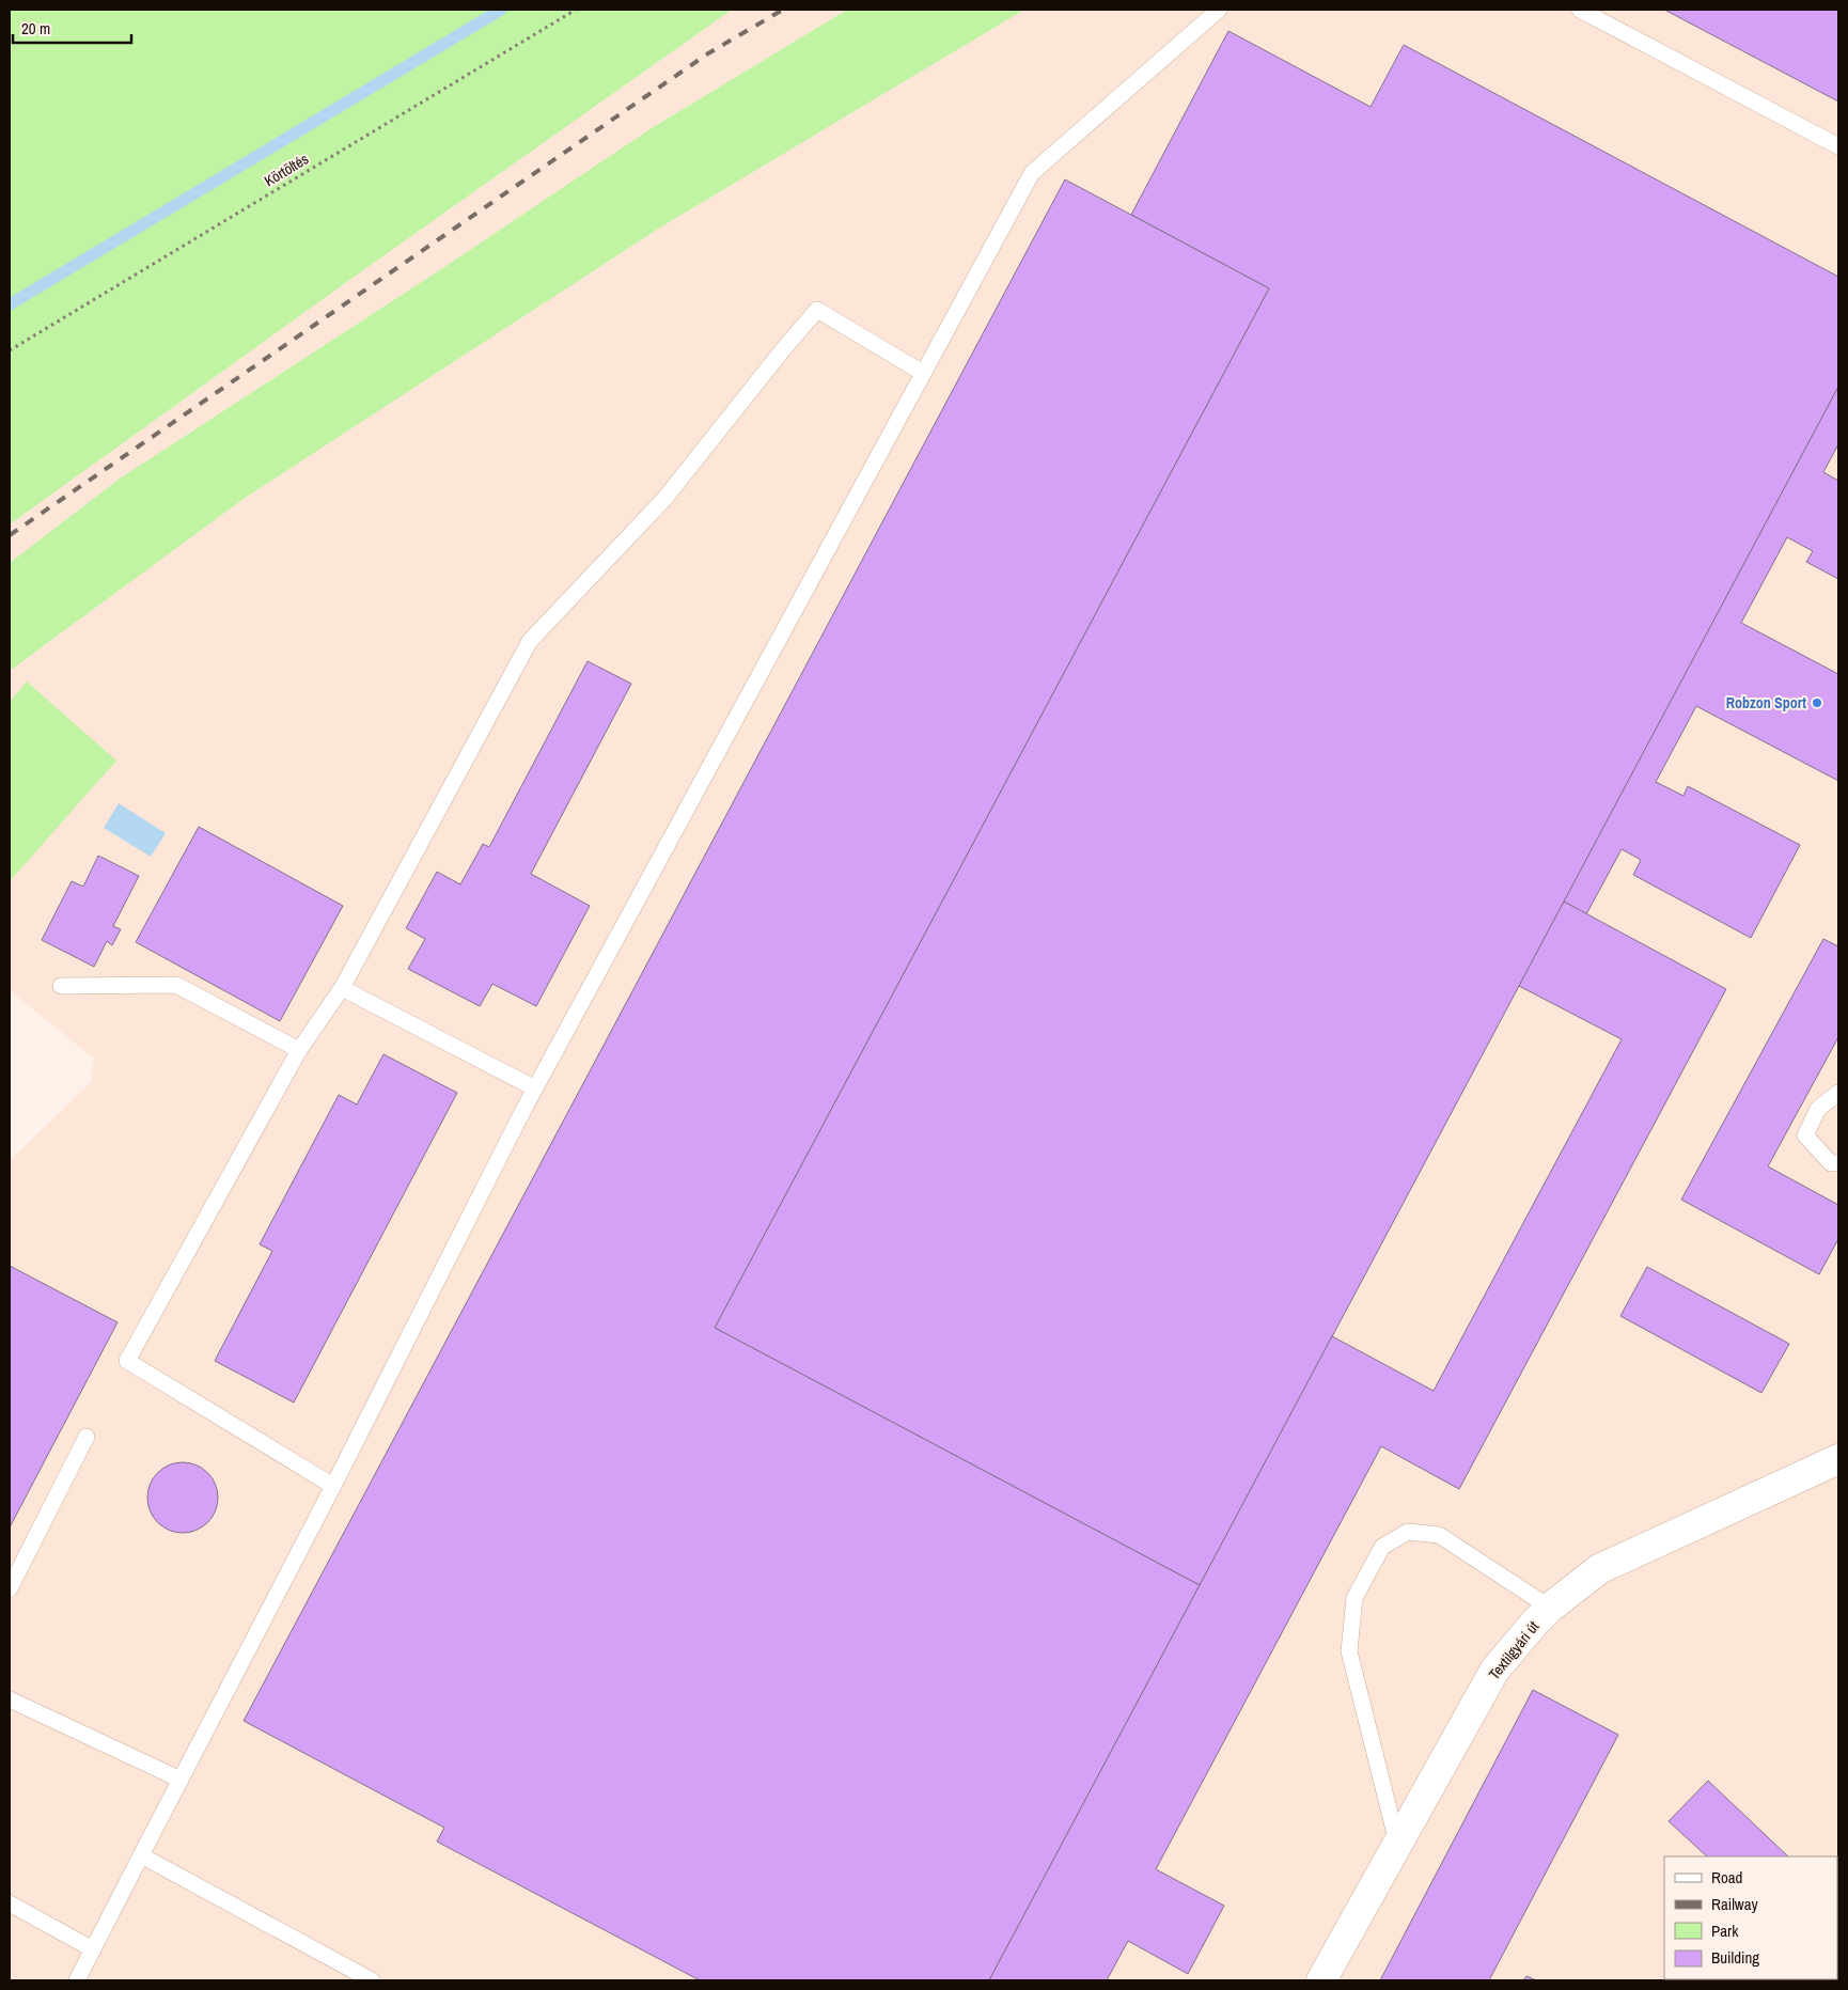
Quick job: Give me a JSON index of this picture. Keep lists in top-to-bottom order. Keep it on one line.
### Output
{"streets":{"street":["Textilgyári út"],"path":["Körtöltés"]},"places":["Robzon Sport"],"legend":["Road","Railway","Park","Building"],"scale_bar":"20 m"}
